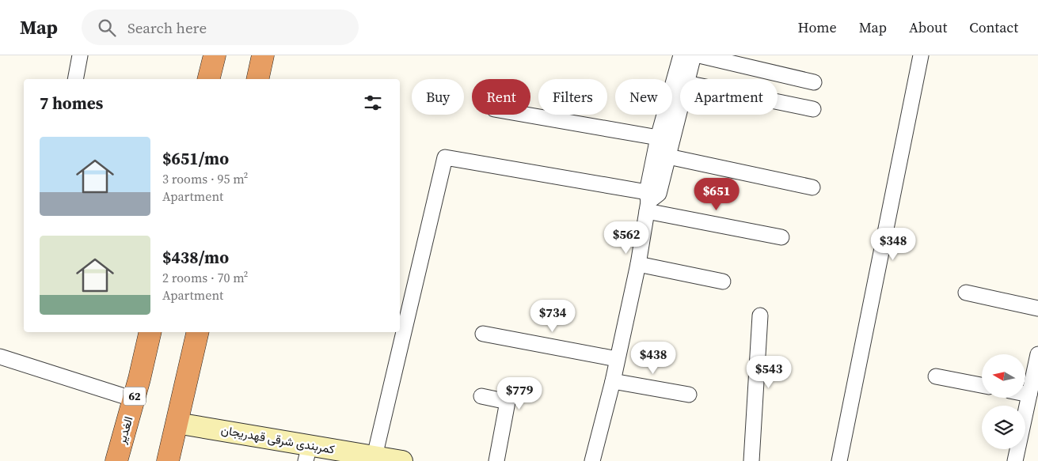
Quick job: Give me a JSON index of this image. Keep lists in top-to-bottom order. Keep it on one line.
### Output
{"streets":{"highway":["62","الغدیر"],"street":["کمربندی شرقی قهدریجان"]},"north":"left","page":{"header":"Map","search":"Search here","nav":["Home","Map","About","Contact"],"chip":["Buy","Rent","Filters","New","Apartment"],"heading":"7 homes","list":[{"name":"$651/mo","note":"3 rooms · 95 m² · Apartment"},{"name":"$438/mo","note":"2 rooms · 70 m² · Apartment"}],"price":["$651","$562","$348","$734","$438","$543","$779"]}}
